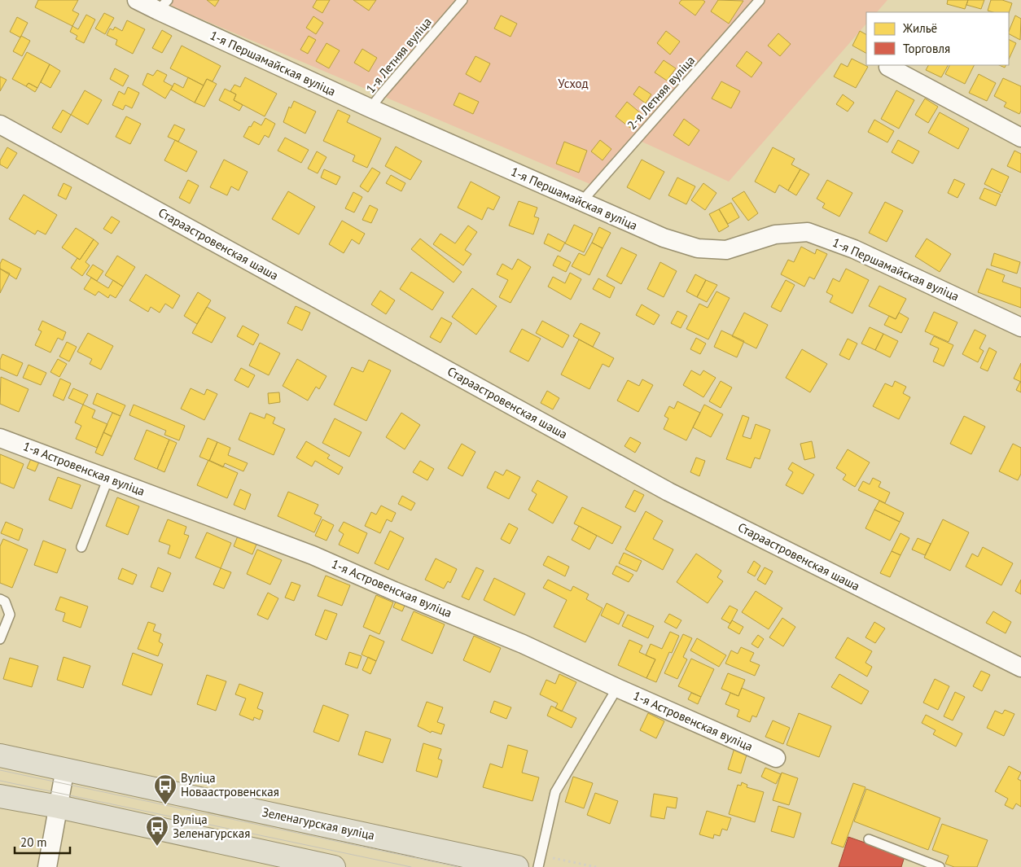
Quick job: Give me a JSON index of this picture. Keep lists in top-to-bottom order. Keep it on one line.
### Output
{"streets":{"main road":["Зеленагурская вуліца"],"street":["1-я Першамайская вуліца","Стараастровенская шаша","1-я Астровенская вуліца"],"lane":["1-я Летняя вуліца","2-я Летняя вуліца"]},"crossings":[["1-я Летняя вуліца","1-я Першамайская вуліца"],["1-я Першамайская вуліца","2-я Летняя вуліца"]],"parks":["Усход"],"places":{"bus stop":["Вуліца Новаастровенская","Вуліца Зеленагурская"]},"legend":["Жильё","Торговля"],"scale_bar":"20 m"}
